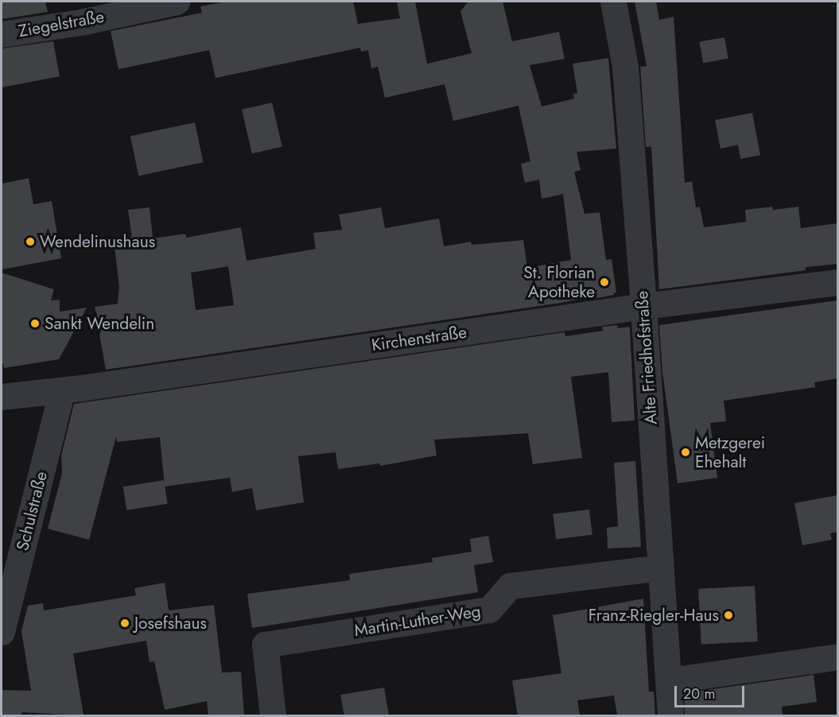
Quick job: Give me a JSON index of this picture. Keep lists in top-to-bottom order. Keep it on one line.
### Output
{"streets":{"street":["Ziegelstraße","Kirchenstraße","Alte Friedhofstraße","Schulstraße","Martin-Luther-Weg"]},"crossings":[["Kirchenstraße","Alte Friedhofstraße"],["Kirchenstraße","Schulstraße"],["Alte Friedhofstraße","Martin-Luther-Weg"]],"places":["Wendelinushaus","St. Florian Apotheke","Sankt Wendelin","Metzgerei Ehehalt","Franz-Riegler-Haus","Josefshaus"],"scale_bar":"20 m"}
